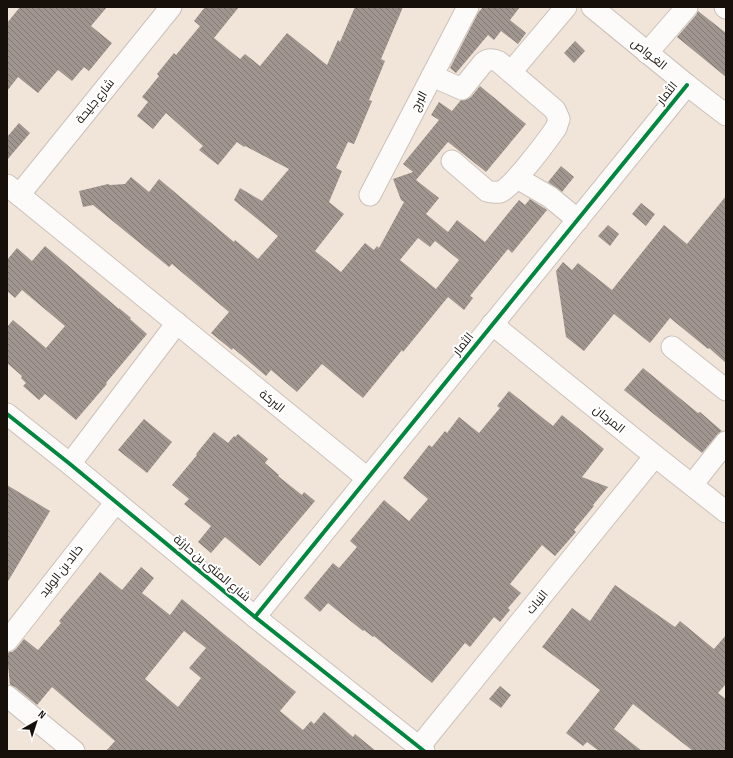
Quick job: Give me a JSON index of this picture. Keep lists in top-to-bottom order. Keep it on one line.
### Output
{"streets":{"street":["الغـواص","الثمار","شارع جليحة","البرج","البركة","المرجان","شارع المثنى بن حارثة","خالد بن الوليد","النبات"]},"crossings":[["الغـواص","الثمار"],["الثمار","البركة"],["الثمار","المرجان"],["الثمار","شارع المثنى بن حارثة"],["شارع جليحة","البركة"],["المرجان","النبات"],["شارع المثنى بن حارثة","خالد بن الوليد"],["شارع المثنى بن حارثة","النبات"]],"north":"top right"}
